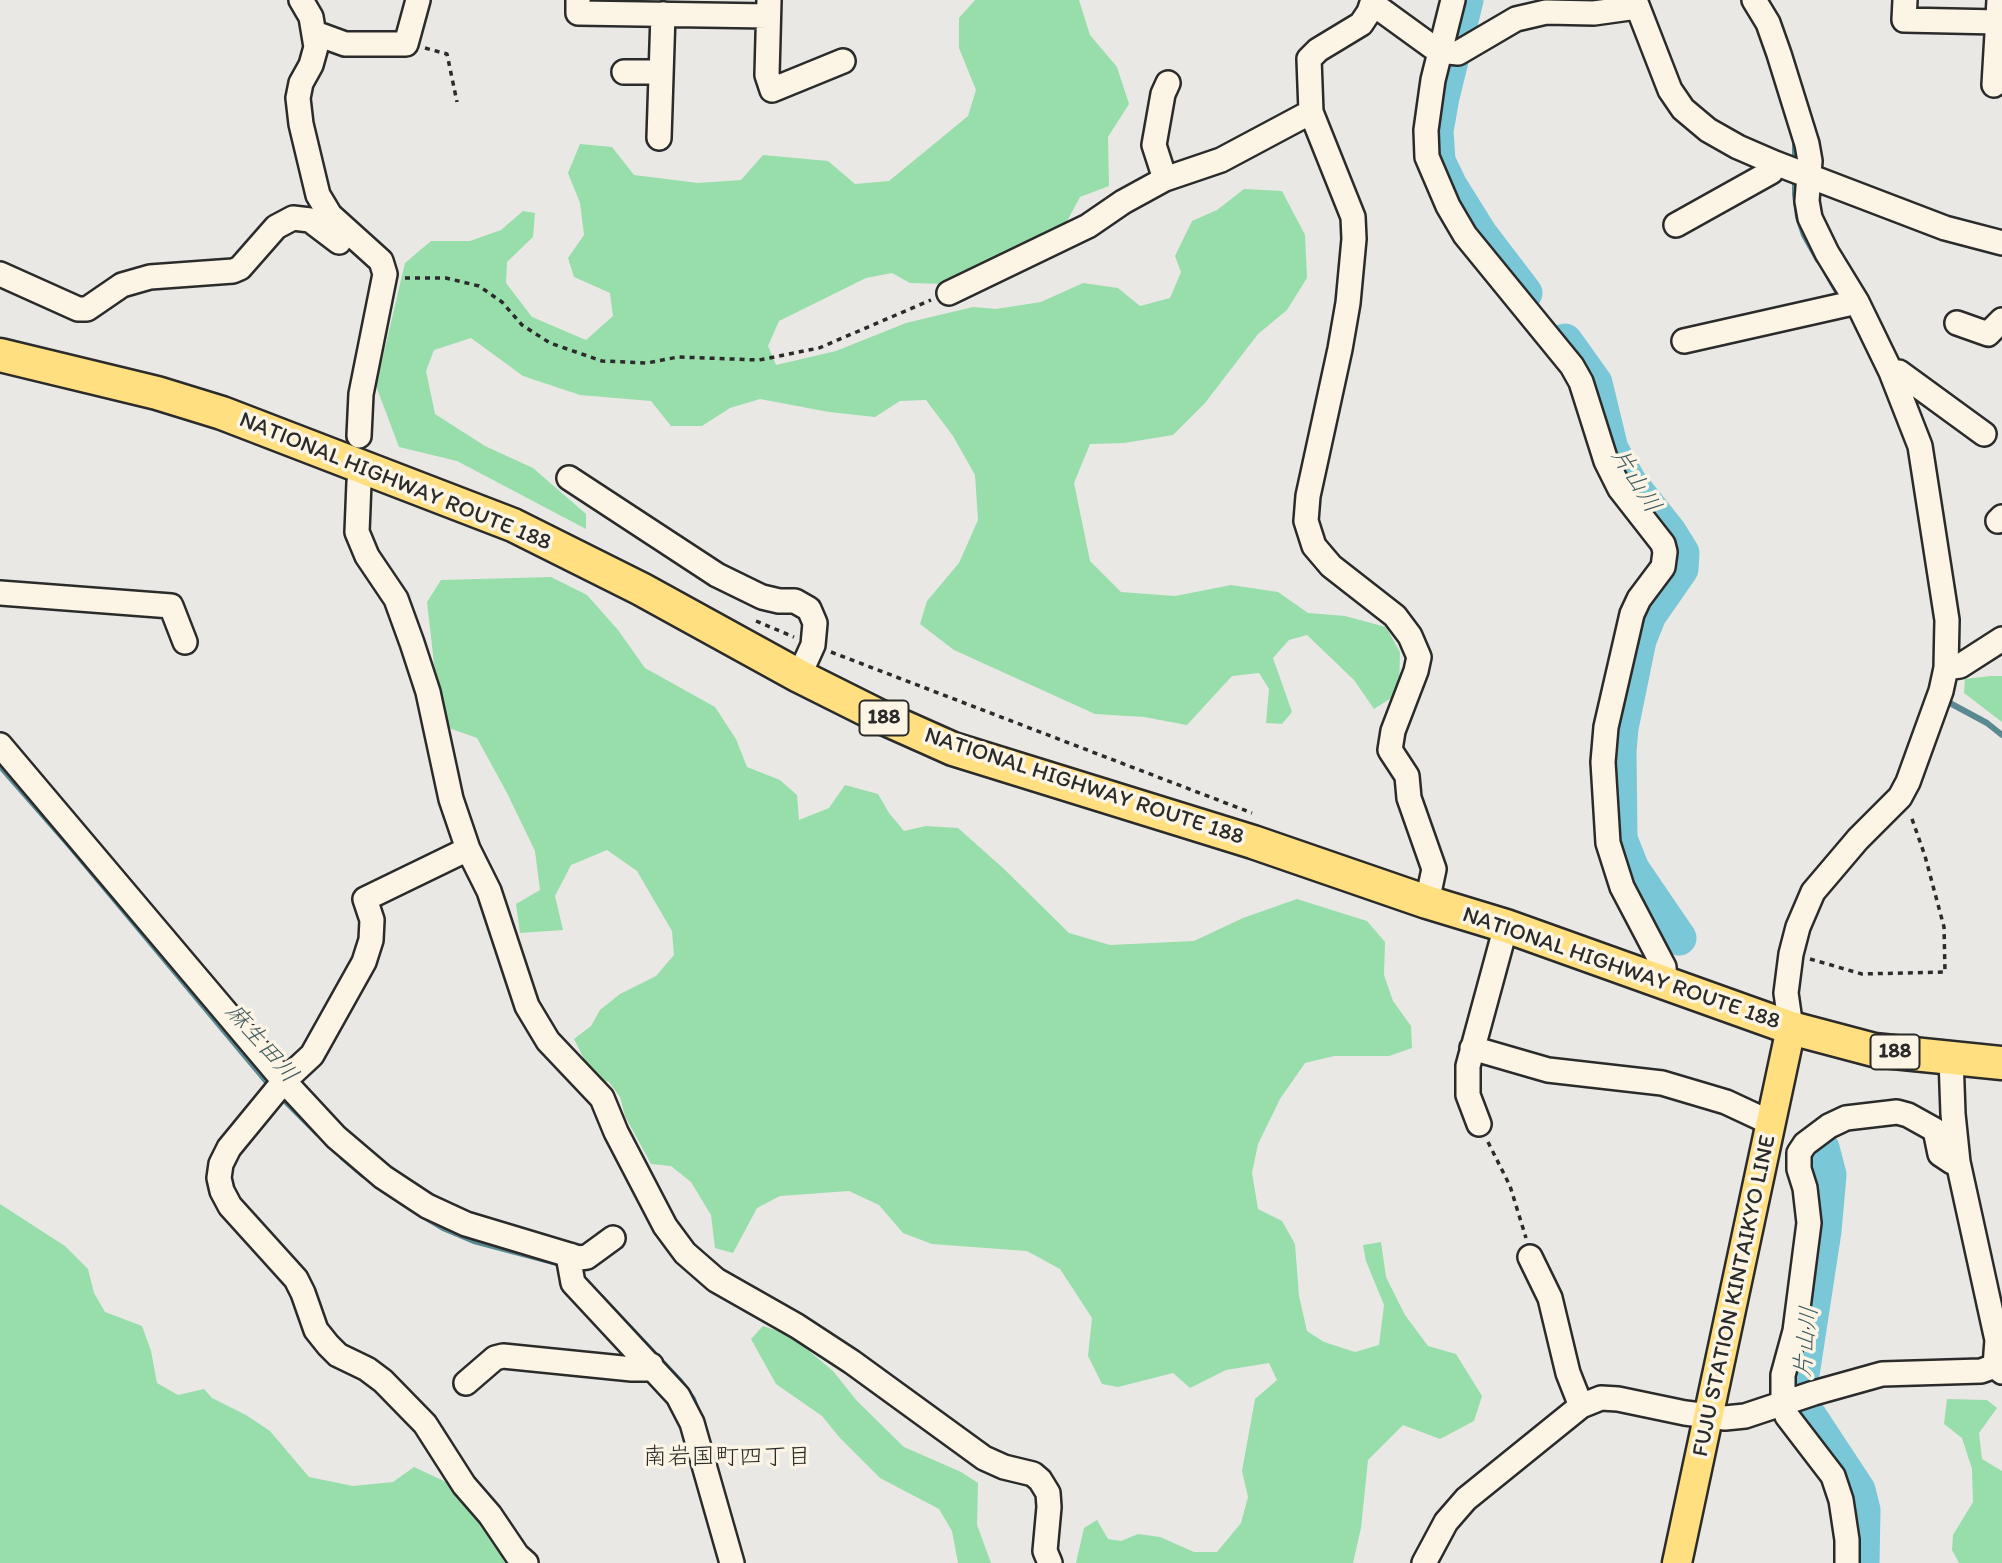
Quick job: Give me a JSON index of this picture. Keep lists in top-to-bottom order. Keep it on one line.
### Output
{"streets":{"highway":["NATIONAL HIGHWAY ROUTE 188","188"],"main road":["FUJU STATION KINTAIKYO LINE"]},"crossings":[["NATIONAL HIGHWAY ROUTE 188","FUJU STATION KINTAIKYO LINE"]],"districts":["南岩国町四丁目"],"water":["片山川","麻生田川"]}
